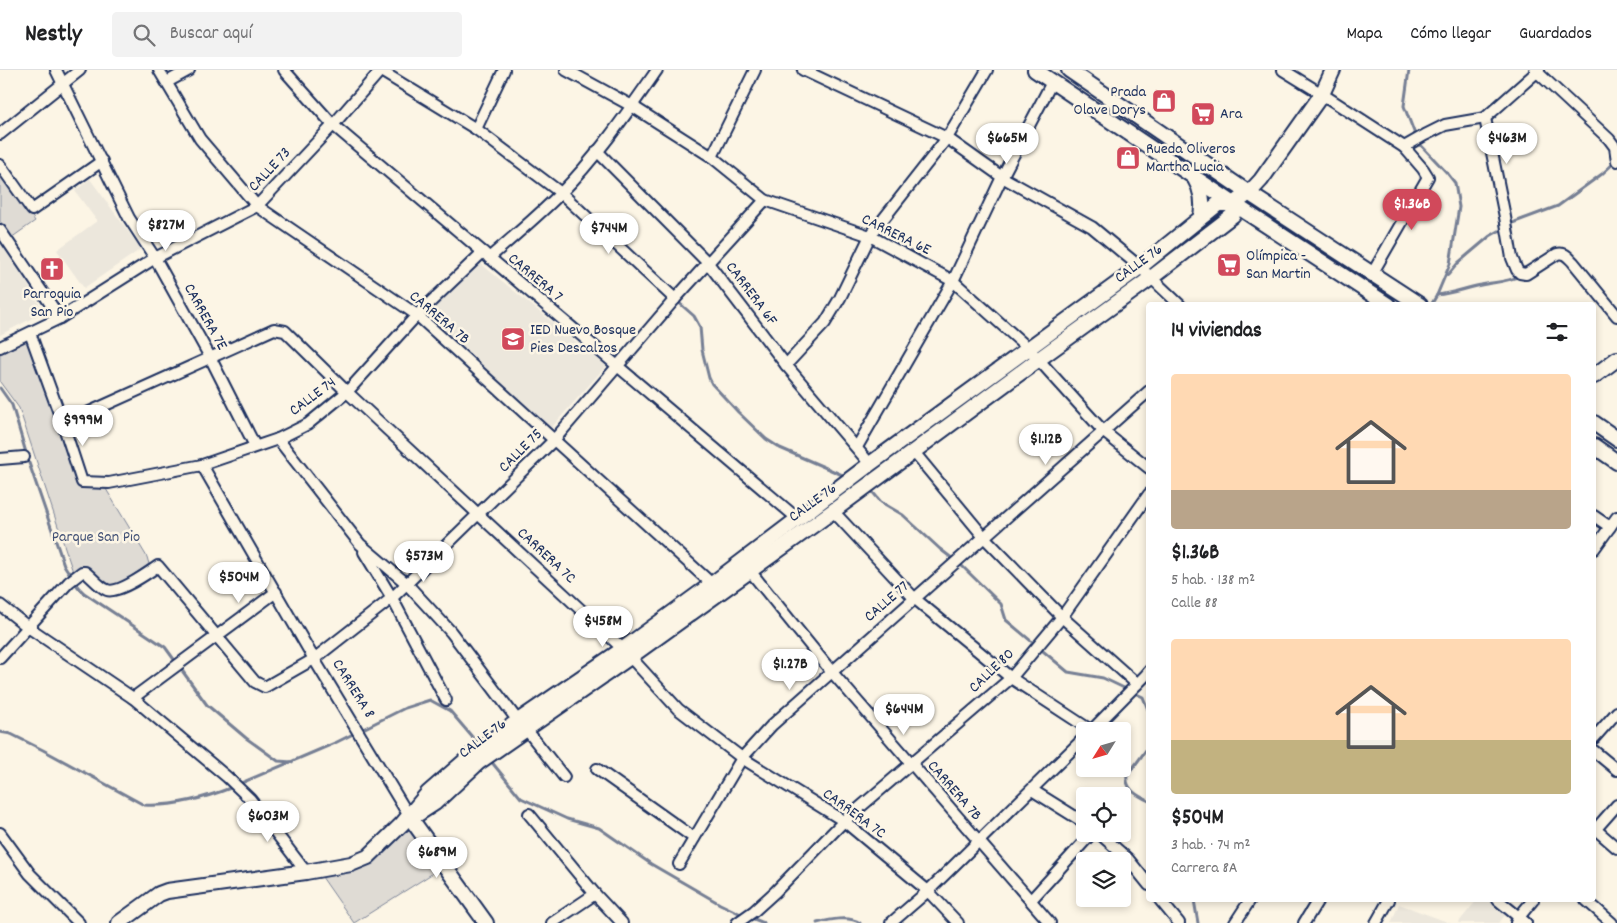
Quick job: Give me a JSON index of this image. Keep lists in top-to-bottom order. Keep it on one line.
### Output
{"streets":{"street":["CALLE 73","CARRERA 6E","CALLE 76","CARRERA 7","CARRERA 6F","CARRERA 7E","CARRERA 7B","CALLE 74","CALLE 75","CARRERA 7C","CALLE 77","CALLE 80","CARRERA 8"]},"crossings":[["CALLE 73","CARRERA 7"],["CALLE 73","CARRERA 7E"],["CALLE 73","CARRERA 7B"],["CARRERA 6E","CALLE 76"],["CARRERA 6E","CALLE 74"],["CARRERA 6E","CALLE 75"],["CARRERA 6E","CALLE 77"],["CALLE 76","CARRERA 7"],["CALLE 76","CARRERA 6F"],["CALLE 76","CARRERA 7B"],["CALLE 76","CARRERA 7C"],["CALLE 76","CARRERA 8"],["CARRERA 7","CALLE 74"],["CARRERA 7","CALLE 75"],["CARRERA 6F","CALLE 74"],["CARRERA 6F","CALLE 75"],["CARRERA 7E","CALLE 74"],["CARRERA 7E","CARRERA 7C"],["CARRERA 7B","CALLE 74"],["CARRERA 7B","CALLE 75"],["CARRERA 7B","CALLE 77"],["CARRERA 7B","CALLE 80"],["CALLE 74","CARRERA 7C"],["CALLE 74","CARRERA 8"],["CALLE 75","CARRERA 7C"],["CALLE 75","CARRERA 8"],["CARRERA 7C","CALLE 77"],["CARRERA 7C","CALLE 80"]],"parks":["Parque San Pio"],"places":{"shop":["Prada Olave Dorys","Rueda Oliveros Martha Lucia"],"supermarket":["Ara","Olímpica - San Martin"],"church":["Parroquia San Pio"],"school or university":["IED Nuevo Bosque Pies Descalzos"]},"north":"bottom left","page":{"header":"Nestly","search":"Buscar aquí","nav":["Mapa","Cómo llegar","Guardados"],"price":["$665M","$463M","$1.36B","$827M","$744M","$999M","$1.12B","$573M","$504M","$458M","$1.27B","$644M","$603M","$689M"],"heading":"14 viviendas","list":[{"name":"$1.36B","note":"5 hab. · 138 m² · Calle 88"},{"name":"$504M","note":"3 hab. · 74 m² · Carrera 8A"}]}}
